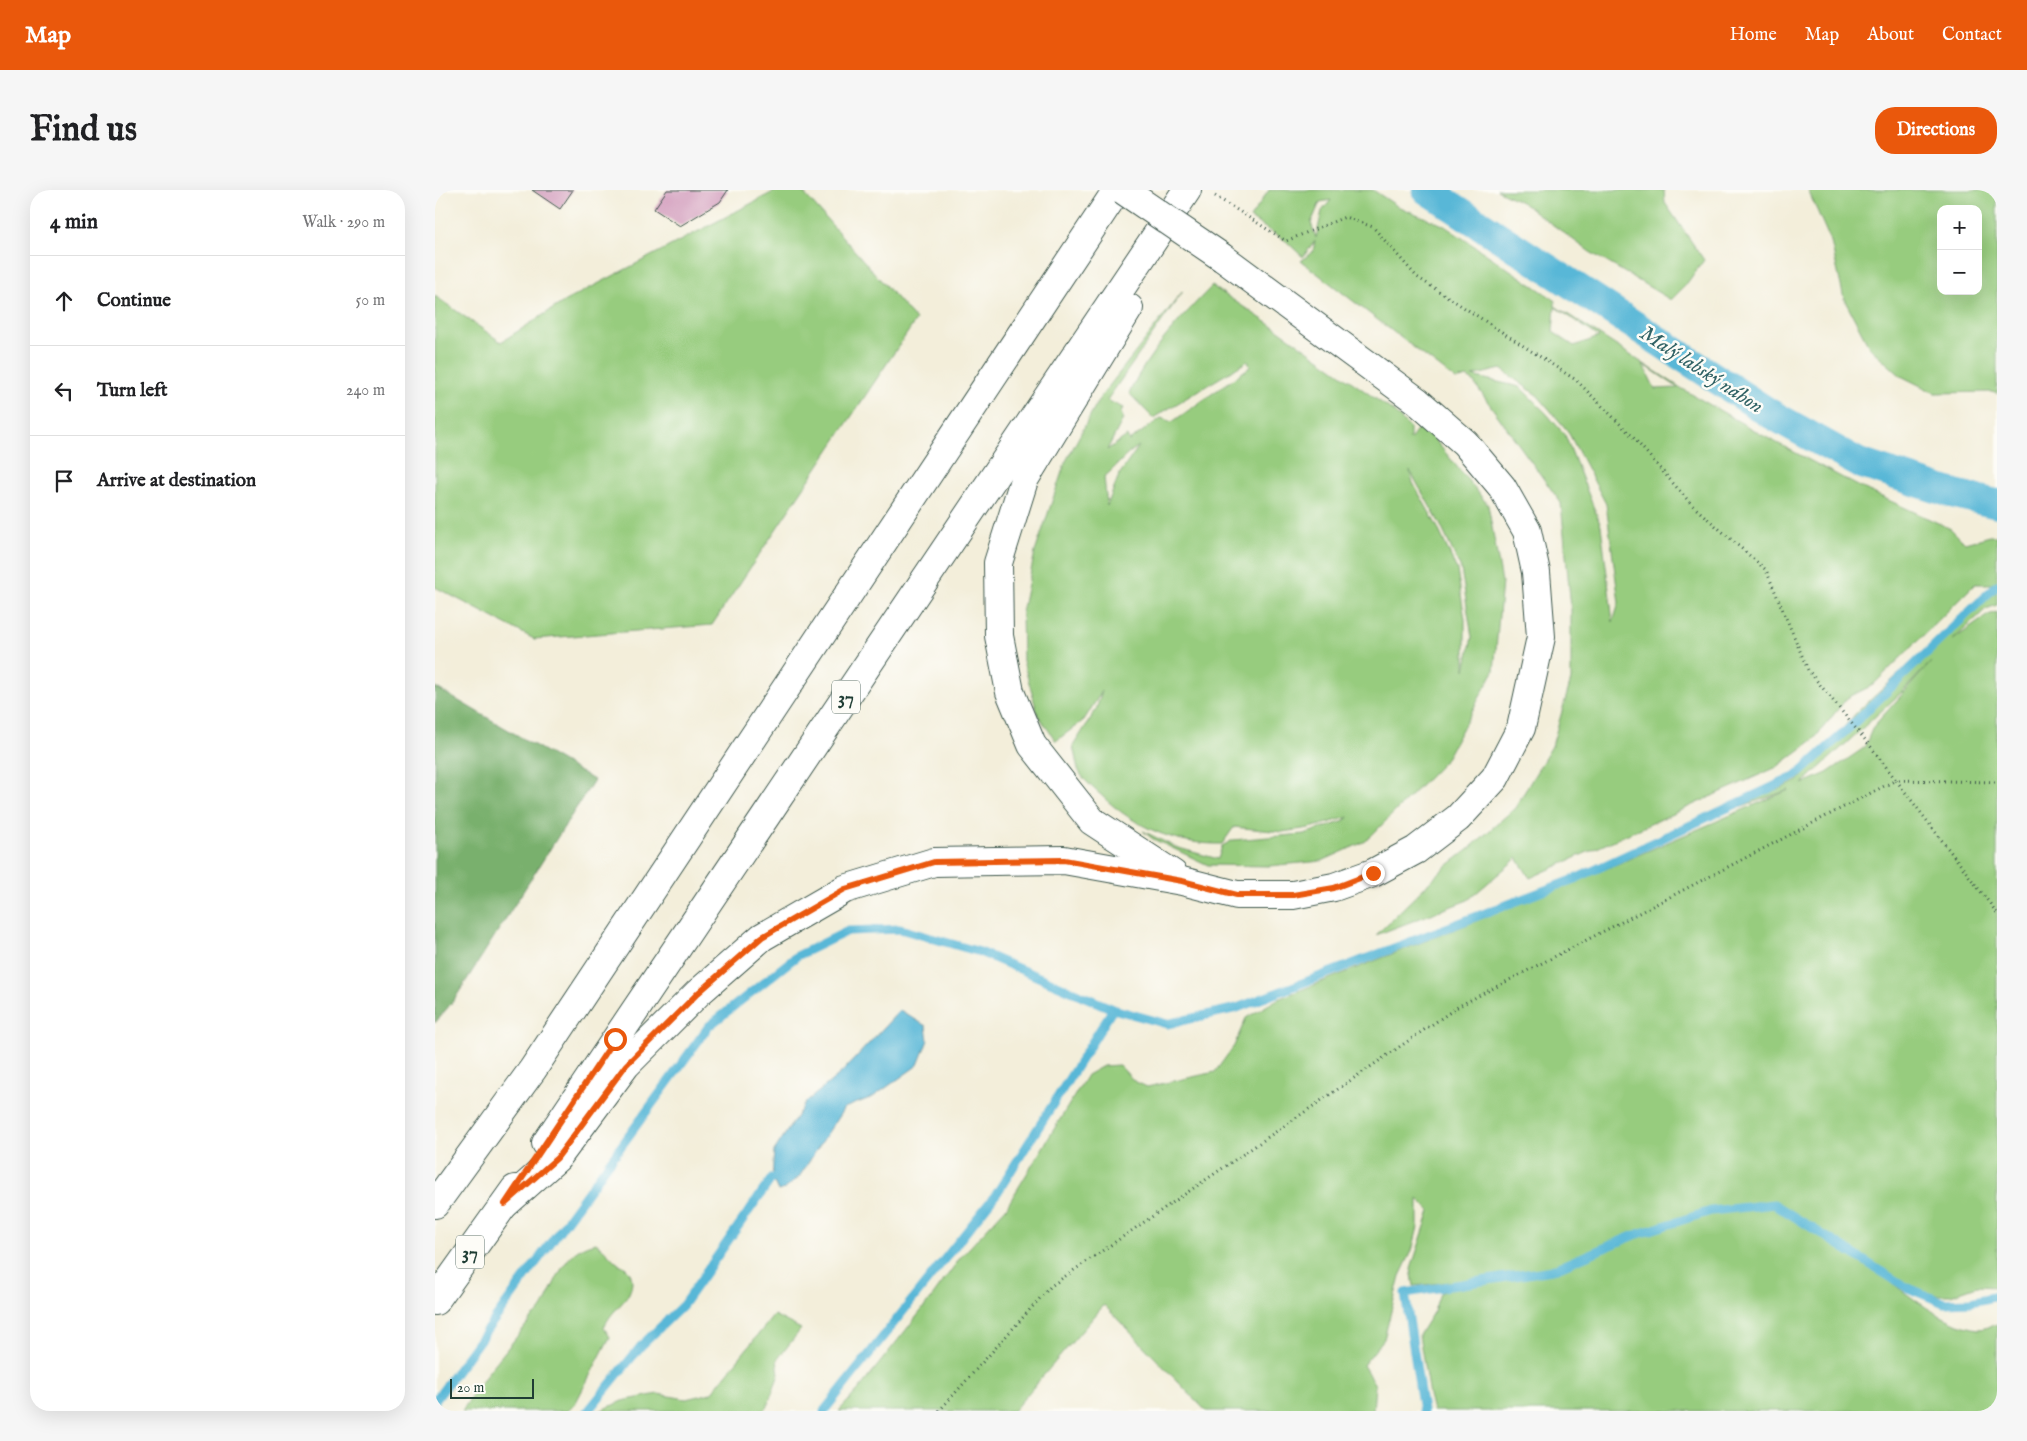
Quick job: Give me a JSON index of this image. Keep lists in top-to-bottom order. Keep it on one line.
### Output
{"streets":{"main road":["37"]},"water":["Malý labský náhon"],"scale_bar":"20 m","page":{"header":"Map","nav":["Home","Map","About","Contact"],"buttons":"Directions","title":"Find us","heading":["4 min","Walk · 290 m"],"map_buttons":["+","−"],"list":[["Continue","50 m"],["Turn left","240 m"],"Arrive at destination"],"scale":"20 m"}}
